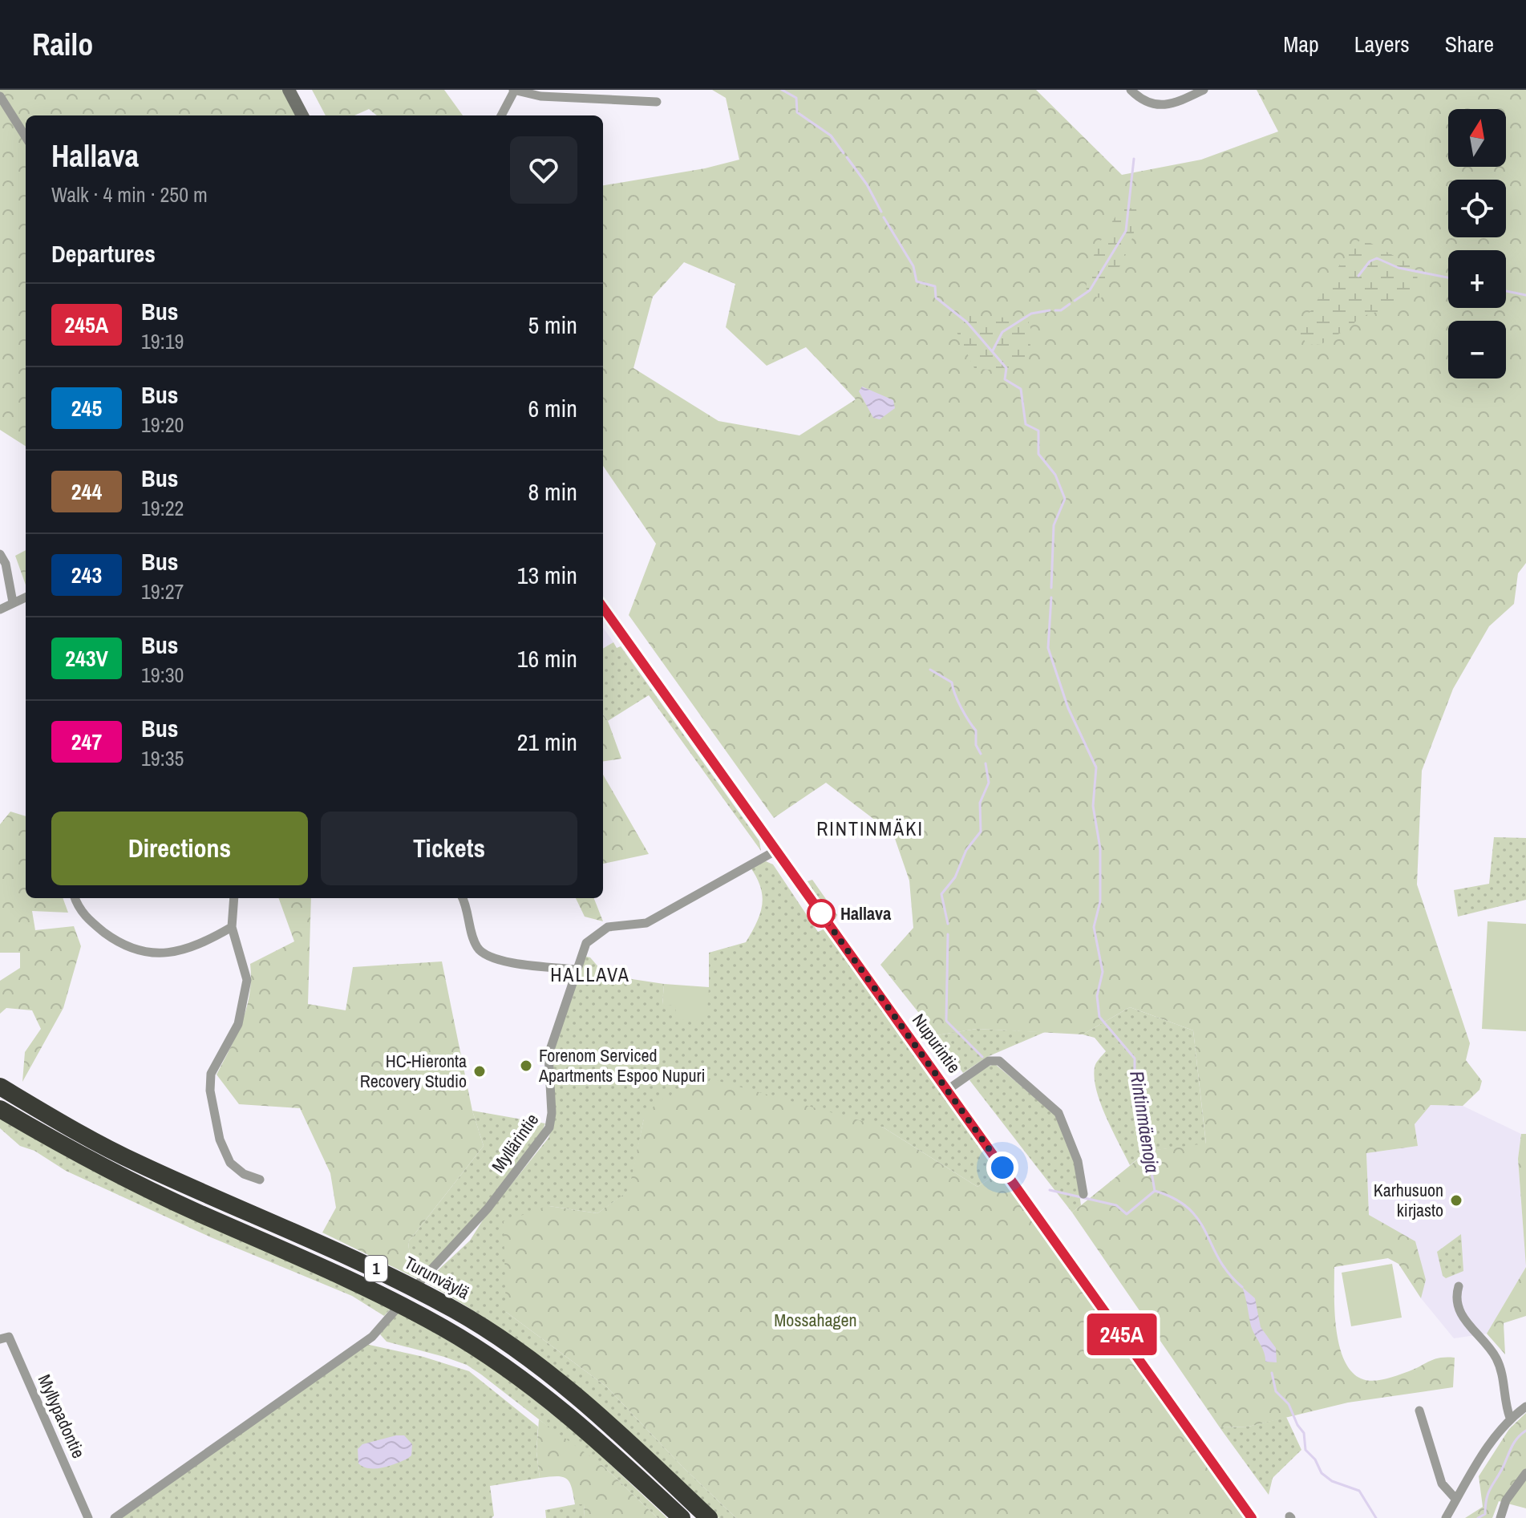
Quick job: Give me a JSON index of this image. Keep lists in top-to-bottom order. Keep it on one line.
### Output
{"streets":{"highway":["1","Turunväylä"],"main road":["Nupurintie"],"street":["Myllärintie","Myllypadontie"]},"crossings":[["Nupurintie","Myllärintie"]],"districts":["RINTINMÄKI","HALLAVA"],"water":["Rintinmäenoja"],"parks":["Mossahagen"],"places":["Hallava","Forenom Serviced Apartments Espoo Nupuri","HC-Hieronta Recovery Studio","Karhusuon kirjasto"],"lines":["bus line 245A"],"north":"top","page":{"header":"Railo","nav":["Map","Layers","Share"],"on_map":"245A","map_buttons":["+","−"],"heading":[["Hallava","Walk · 4 min · 250 m"],"Departures"],"list":[{"mark":"245A","name":"Bus","note":"19:19","value":"5 min"},{"mark":"245","name":"Bus","note":"19:20","value":"6 min"},{"mark":"244","name":"Bus","note":"19:22","value":"8 min"},{"mark":"243","name":"Bus","note":"19:27","value":"13 min"},{"mark":"243V","name":"Bus","note":"19:30","value":"16 min"},{"mark":"247","name":"Bus","note":"19:35","value":"21 min"}],"buttons":["Directions","Tickets"]}}
